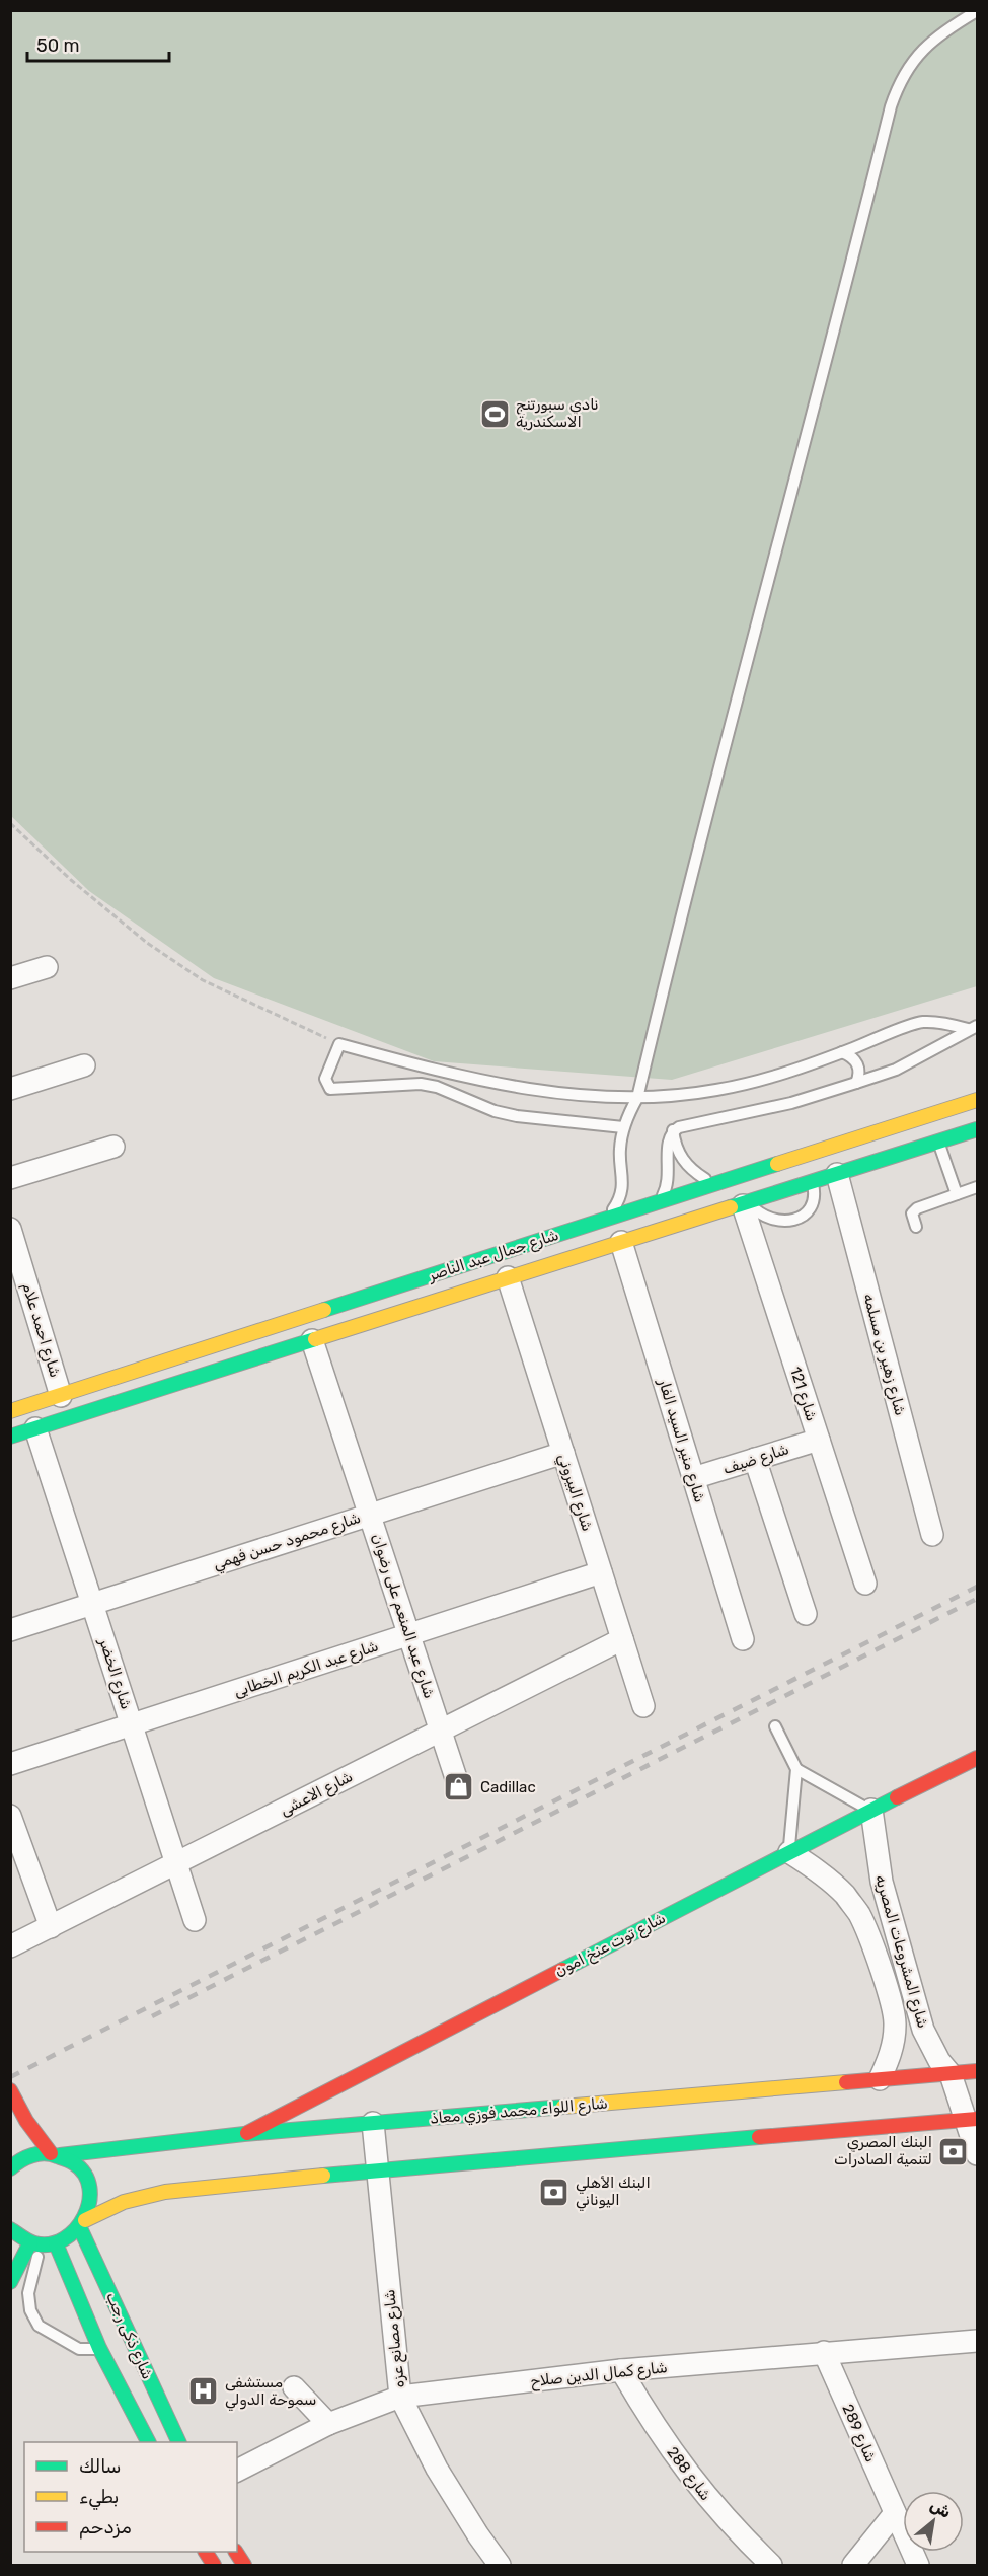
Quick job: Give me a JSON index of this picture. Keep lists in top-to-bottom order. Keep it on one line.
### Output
{"streets":{"main road":["شارع جمال عبد الناصر","شارع توت عنخ امون","شارع اللواء محمد فوزي معاذ","شارع ذكى رجب"],"street":["شارع احمد علام","شارع زهير بن مسلمه","شارع 121","شارع منير السيد الفار","شارع ضيف","شارع البيروني","شارع محمود حسن فهمي","شارع عبد المنعم على رضوان","شارع عبد الكريم الخطابى","شارع الخضر","شارع الاعشى","شارع المشروعات المصريه","شارع مصانع عزه","شارع كمال الدين صلاح","شارع 289","شارع 288"]},"crossings":[["شارع جمال عبد الناصر","شارع احمد علام"],["شارع جمال عبد الناصر","شارع زهير بن مسلمه"],["شارع جمال عبد الناصر","شارع 121"],["شارع جمال عبد الناصر","شارع منير السيد الفار"],["شارع جمال عبد الناصر","شارع البيروني"],["شارع جمال عبد الناصر","شارع عبد المنعم على رضوان"],["شارع جمال عبد الناصر","شارع الخضر"],["شارع 121","شارع ضيف"],["شارع منير السيد الفار","شارع ضيف"],["شارع البيروني","شارع محمود حسن فهمي"],["شارع البيروني","شارع عبد الكريم الخطابى"],["شارع البيروني","شارع الاعشى"],["شارع محمود حسن فهمي","شارع عبد المنعم على رضوان"],["شارع محمود حسن فهمي","شارع الخضر"],["شارع عبد المنعم على رضوان","شارع عبد الكريم الخطابى"],["شارع عبد المنعم على رضوان","شارع الاعشى"],["شارع عبد الكريم الخطابى","شارع الخضر"],["شارع الخضر","شارع الاعشى"],["شارع توت عنخ امون","شارع المشروعات المصريه"],["شارع توت عنخ امون","شارع اللواء محمد فوزي معاذ"],["شارع المشروعات المصريه","شارع اللواء محمد فوزي معاذ"],["شارع اللواء محمد فوزي معاذ","شارع مصانع عزه"],["شارع مصانع عزه","شارع كمال الدين صلاح"],["شارع كمال الدين صلاح","شارع 289"],["شارع كمال الدين صلاح","شارع 288"]],"places":{"sports":["نادي سبورتنج الاسكندرية"],"shop":["Cadillac"],"bank":["البنك المصري لتنمية الصادرات","البنك الأهلي اليوناني"],"hospital":["مستشفى سموحة الدولي"]},"legend":["سالك","بطيء","مزدحم"],"scale_bar":"50 m","north":"top right"}
